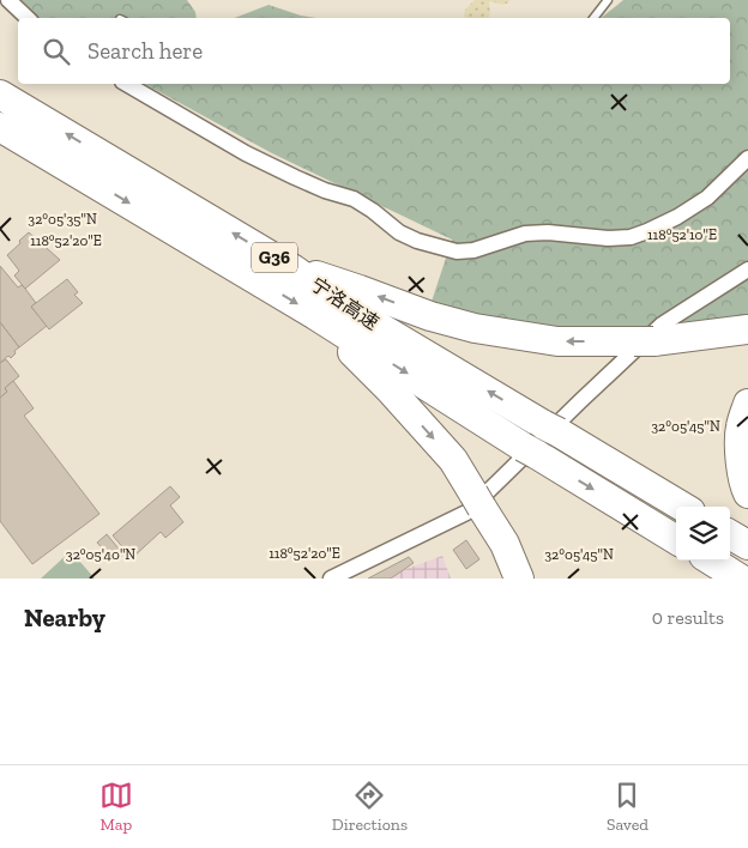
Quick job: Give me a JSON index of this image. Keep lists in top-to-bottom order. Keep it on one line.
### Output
{"streets":{"highway":["G36","宁洛高速"]},"page":{"search":"Search here","heading":["Nearby","0 results"],"nav":["Map","Directions","Saved"]},"coordinates":["32°05'35\"N","118°52'10\"E","118°52'20\"E","32°05'45\"N","32°05'40\"N"]}
